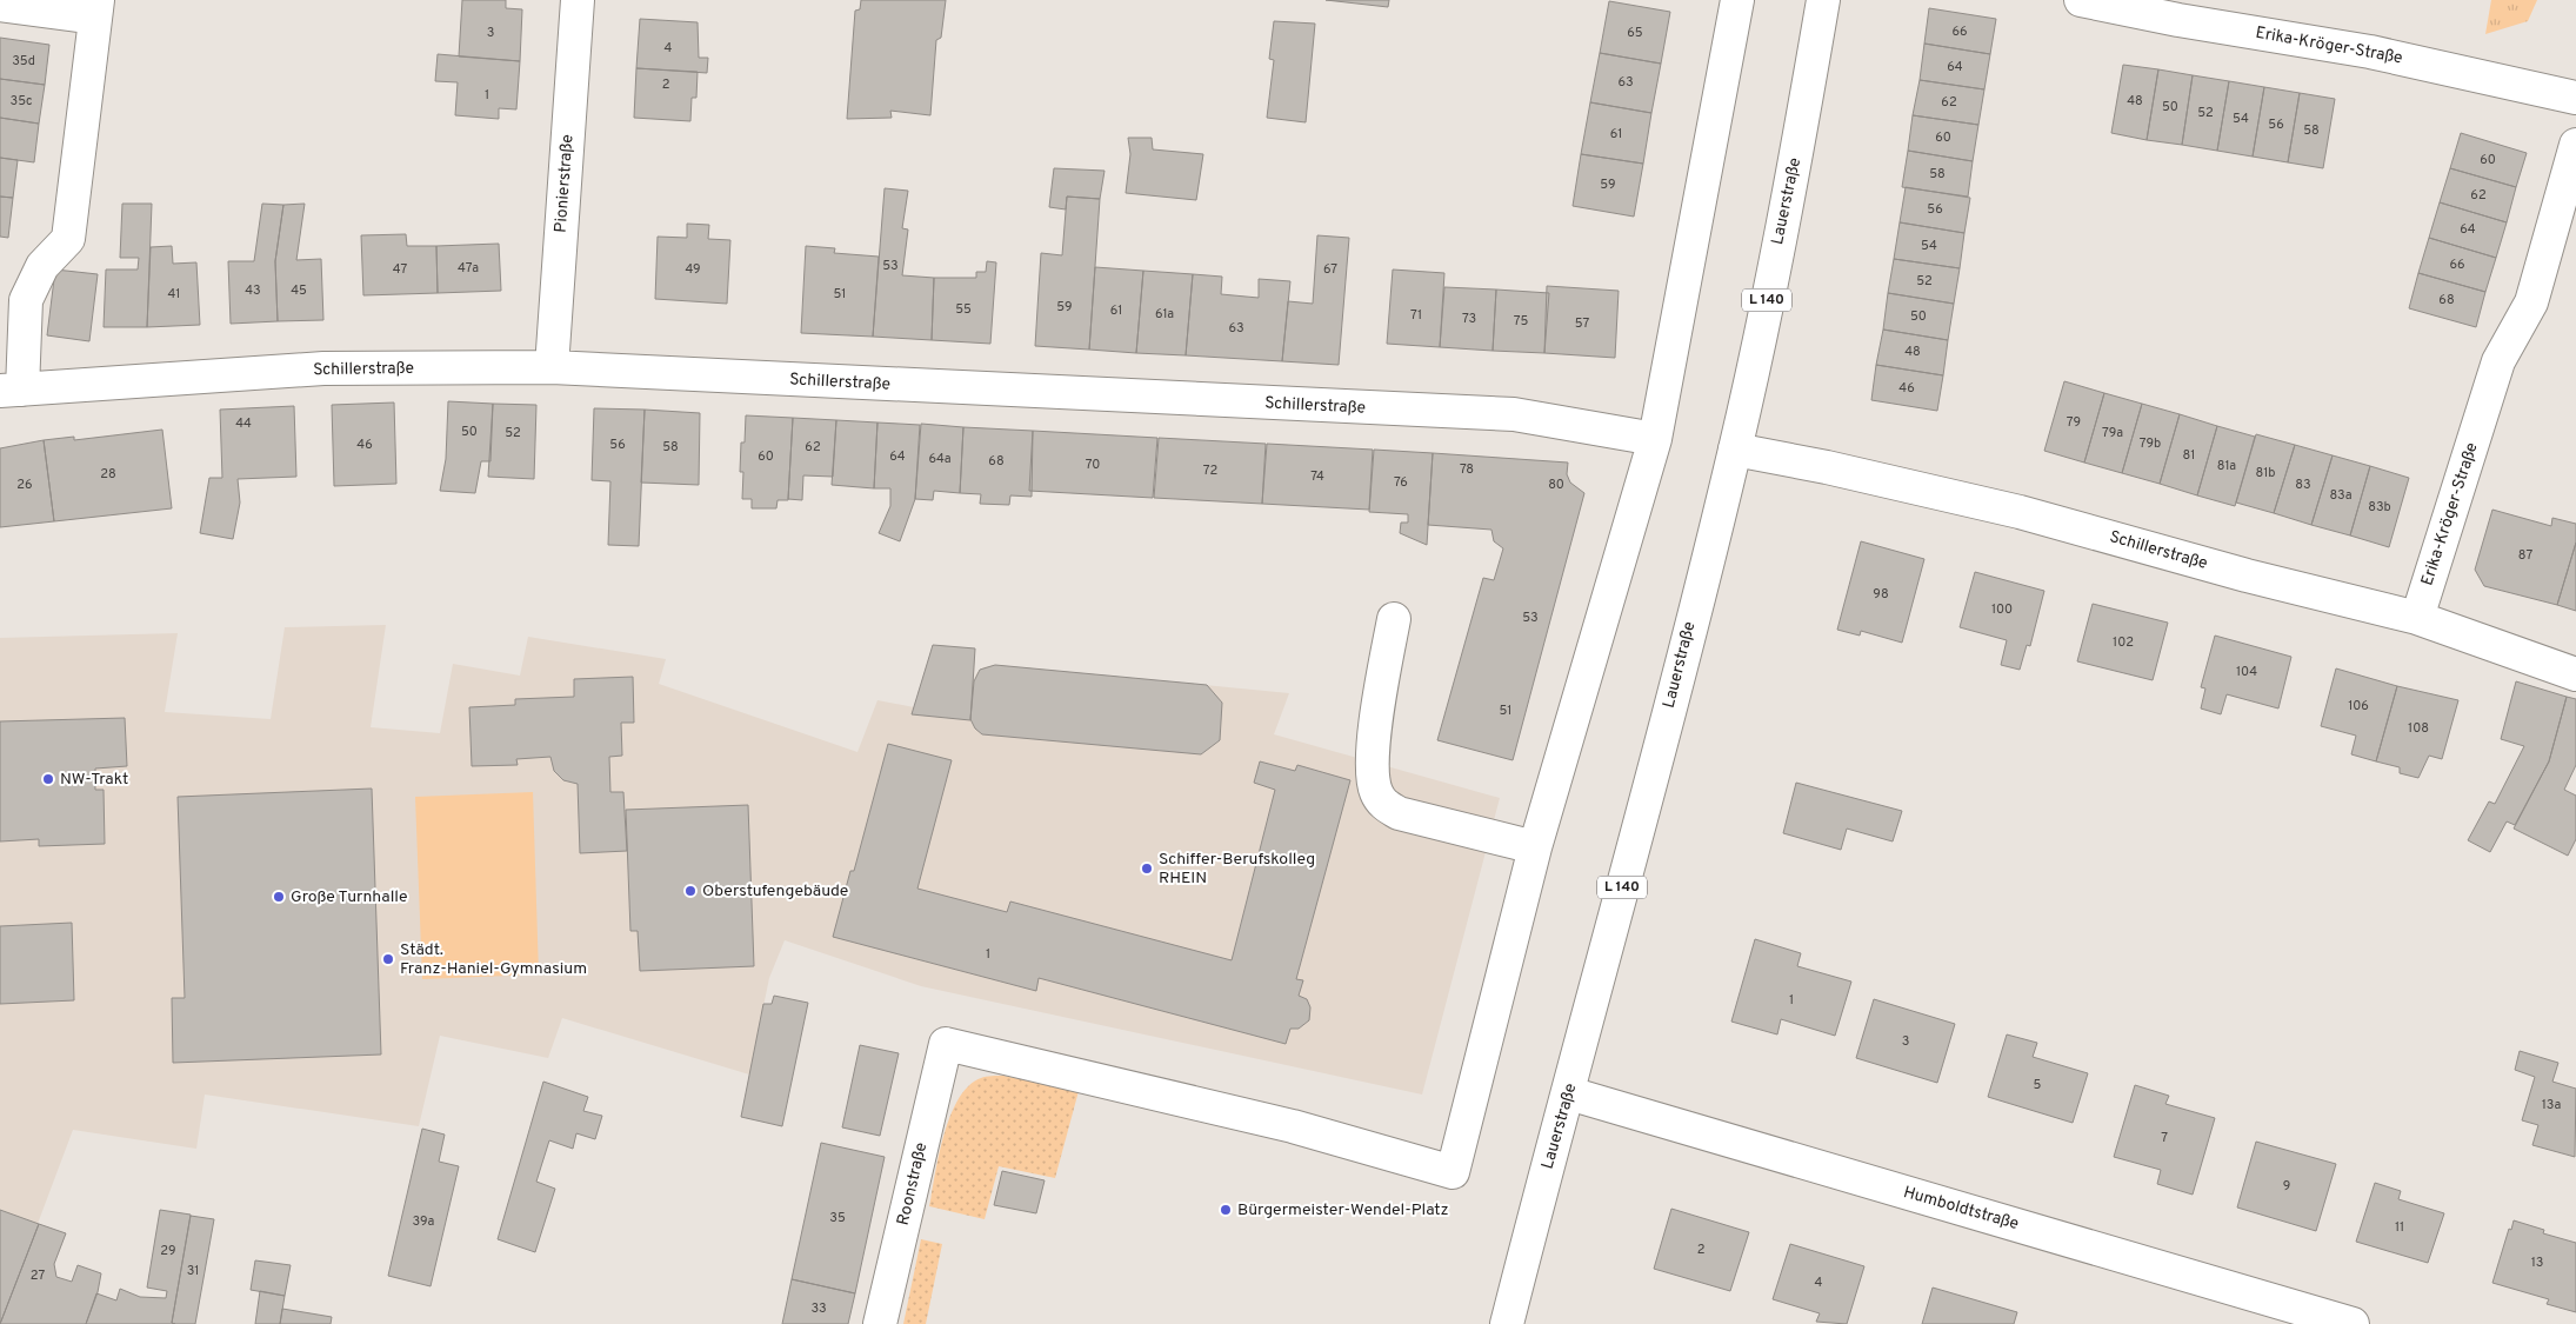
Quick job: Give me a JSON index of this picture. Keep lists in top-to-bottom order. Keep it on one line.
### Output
{"streets":{"street":["Erika-Kröger-Straße","Pionierstraße","Lauerstraße","L 140","Schillerstraße","Roonstraße","Humboldtstraße"]},"crossings":[["Erika-Kröger-Straße","Schillerstraße"],["Pionierstraße","Schillerstraße"],["Lauerstraße","Schillerstraße"],["Lauerstraße","Humboldtstraße"]],"places":["NW-Trakt","Schiffer-Berufskolleg RHEIN","Oberstufengebäude","Große Turnhalle","Städt. Franz-Haniel-Gymnasium","Bürgermeister-Wendel-Platz"],"house_numbers":["66","3","65","4","35d","64","63","2","1","35c","48","62","50","52","54","56","58","61","60","60","58","59","62","56","64","54","66","53","47a","47","49","67","52","43","45","41","51","68","59","55","61","61a","71","50","73","75","57","63","48","46","79","44","50","52","79a","79b","46","56","58","62","81","60","64","64a","68","70","81a","78","72","81b","28","74","76","26","80","83","83a","83b","87","98","100","53","102","104","106","51","108","1","1","3","5","13a","7","9","35","39a","11","2","29","13","31","27","4","33"]}
